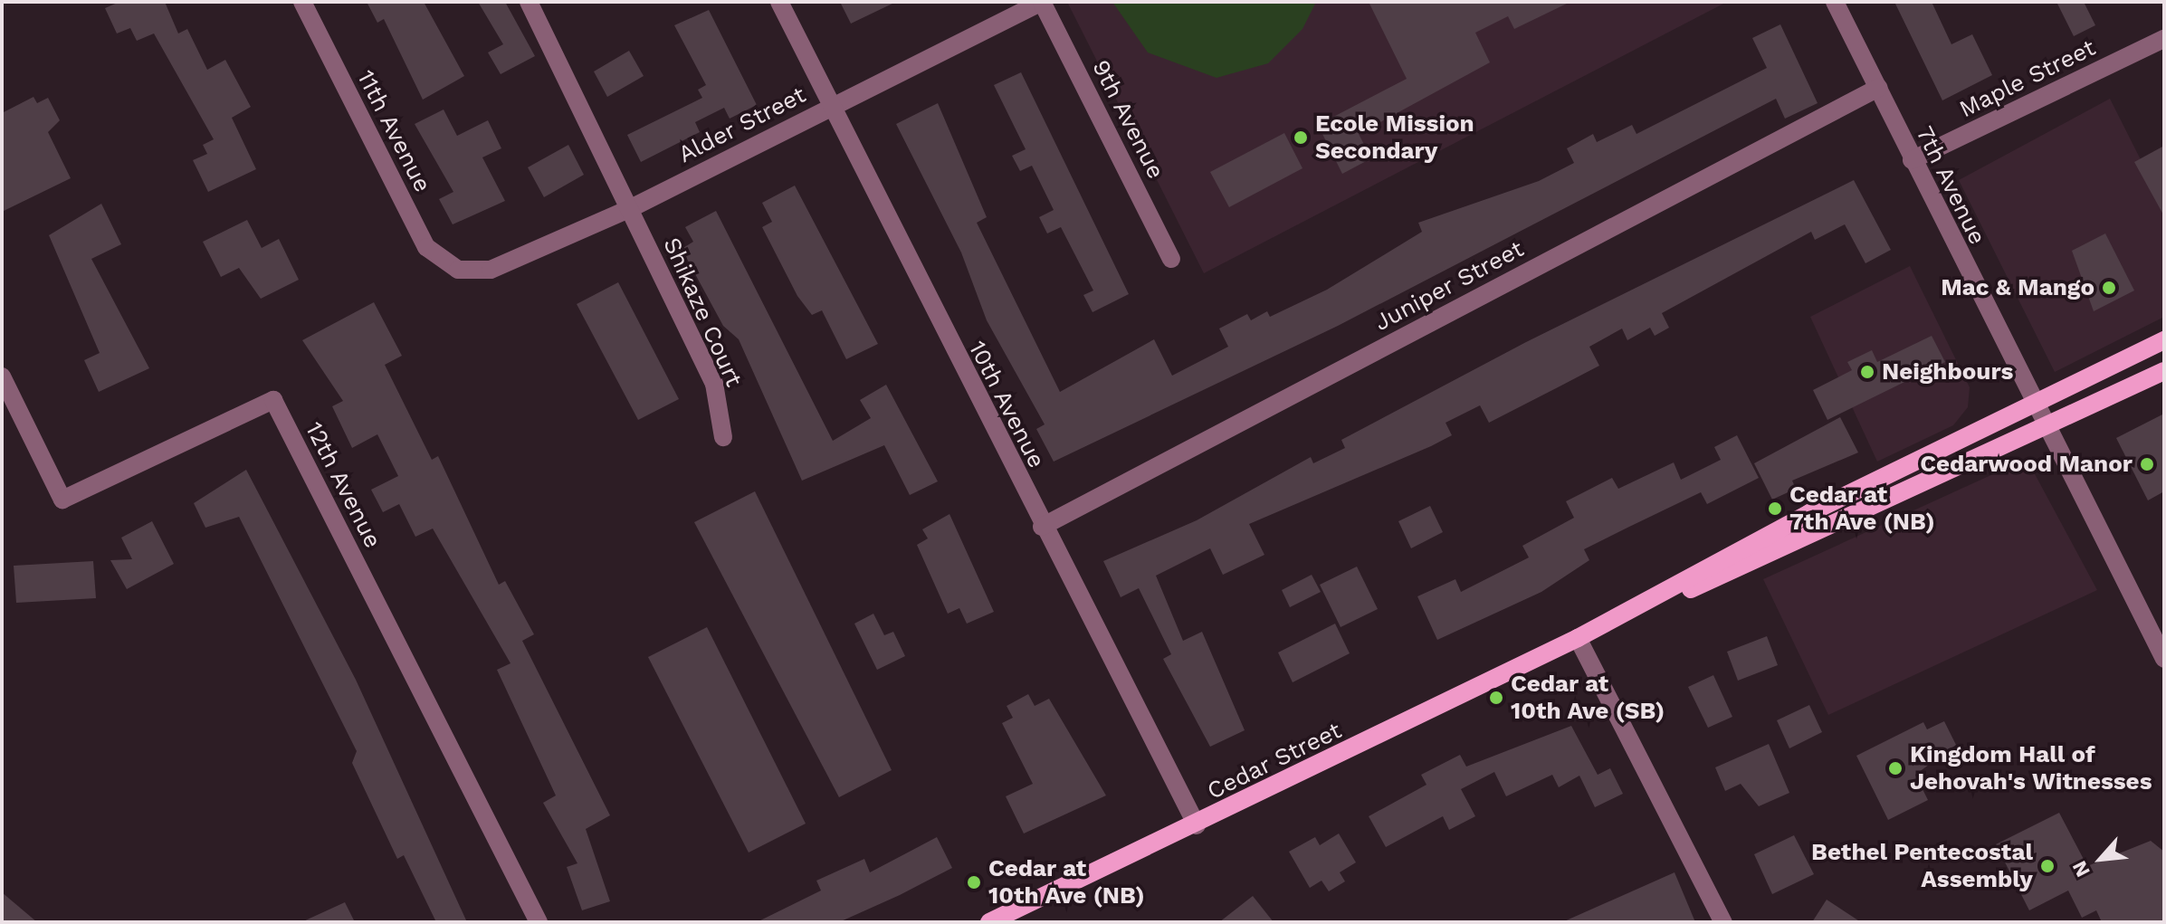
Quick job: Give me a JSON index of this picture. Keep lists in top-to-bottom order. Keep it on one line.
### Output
{"streets":{"main road":["Cedar Street"],"street":["Maple Street","9th Avenue","Alder Street","11th Avenue","7th Avenue","Juniper Street","Shikaze Court","10th Avenue","12th Avenue"]},"crossings":[["Maple Street","7th Avenue"],["9th Avenue","Alder Street"],["Alder Street","11th Avenue"],["Alder Street","Shikaze Court"],["Alder Street","10th Avenue"],["7th Avenue","Juniper Street"],["7th Avenue","Cedar Street"],["Juniper Street","10th Avenue"],["10th Avenue","Cedar Street"]],"places":["Ecole Mission Secondary","Mac & Mango","Neighbours","Cedarwood Manor","Cedar at 7th Ave (NB)","Cedar at 10th Ave (SB)","Kingdom Hall of Jehovah's Witnesses","Bethel Pentecostal Assembly","Cedar at 10th Ave (NB)"],"north":"bottom left"}
